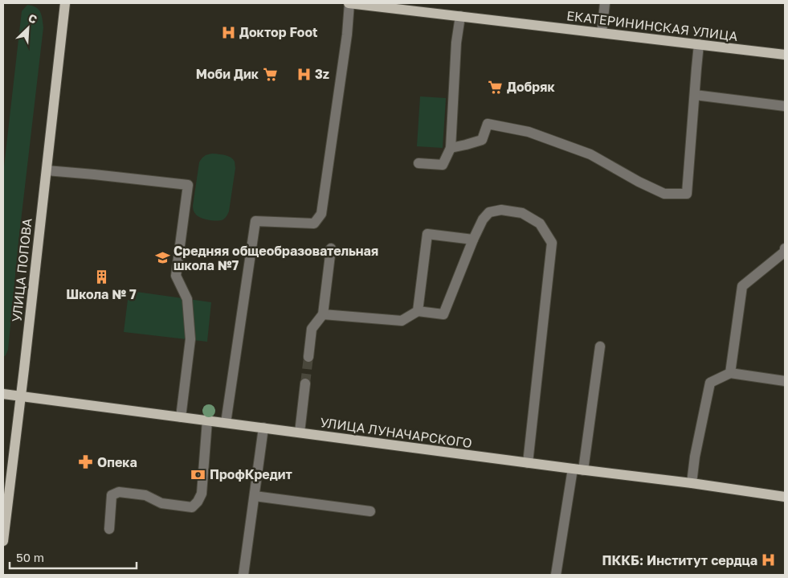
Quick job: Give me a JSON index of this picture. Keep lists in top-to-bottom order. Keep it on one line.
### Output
{"streets":{"main road":["ЕКАТЕРИНИНСКАЯ УЛИЦА","УЛИЦА ПОПОВА","УЛИЦА ЛУНАЧАРСКОГО"]},"crossings":[["УЛИЦА ПОПОВА","УЛИЦА ЛУНАЧАРСКОГО"]],"places":{"hospital":["Доктор Foot","3z","ПККБ: Институт сердца"],"supermarket":["Моби Дик","Добряк"],"school or university":["Средняя общеобразовательная школа №7"],"building":["Школа № 7"],"pharmacy":["Опека"],"bank":["ПрофКредит"]},"scale_bar":"50 m","north":"top right"}
